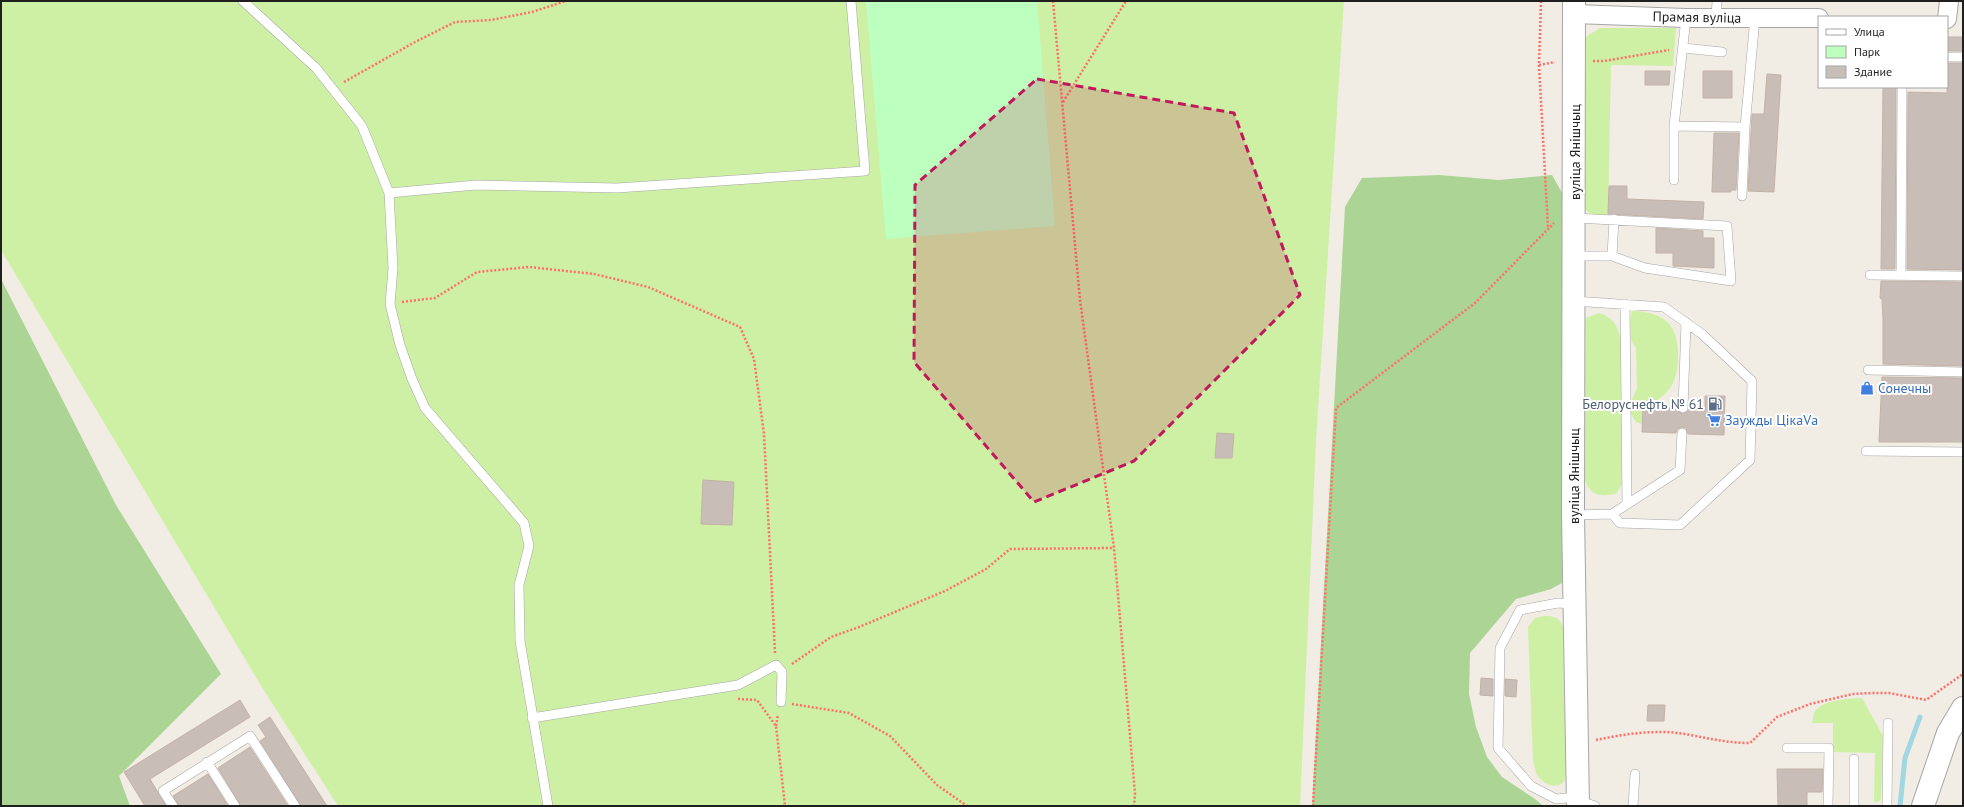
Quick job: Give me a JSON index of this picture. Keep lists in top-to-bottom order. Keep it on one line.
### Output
{"streets":{"street":["Прамая вуліца","вуліца Янішчыц"]},"crossings":[["Прамая вуліца","вуліца Янішчыц"]],"places":{"shop":["Сонечны"],"fuel station":["Белоруснефть № 61"],"supermarket":["Заужды ЦікаVа"]},"legend":["Улица","Парк","Здание"]}
